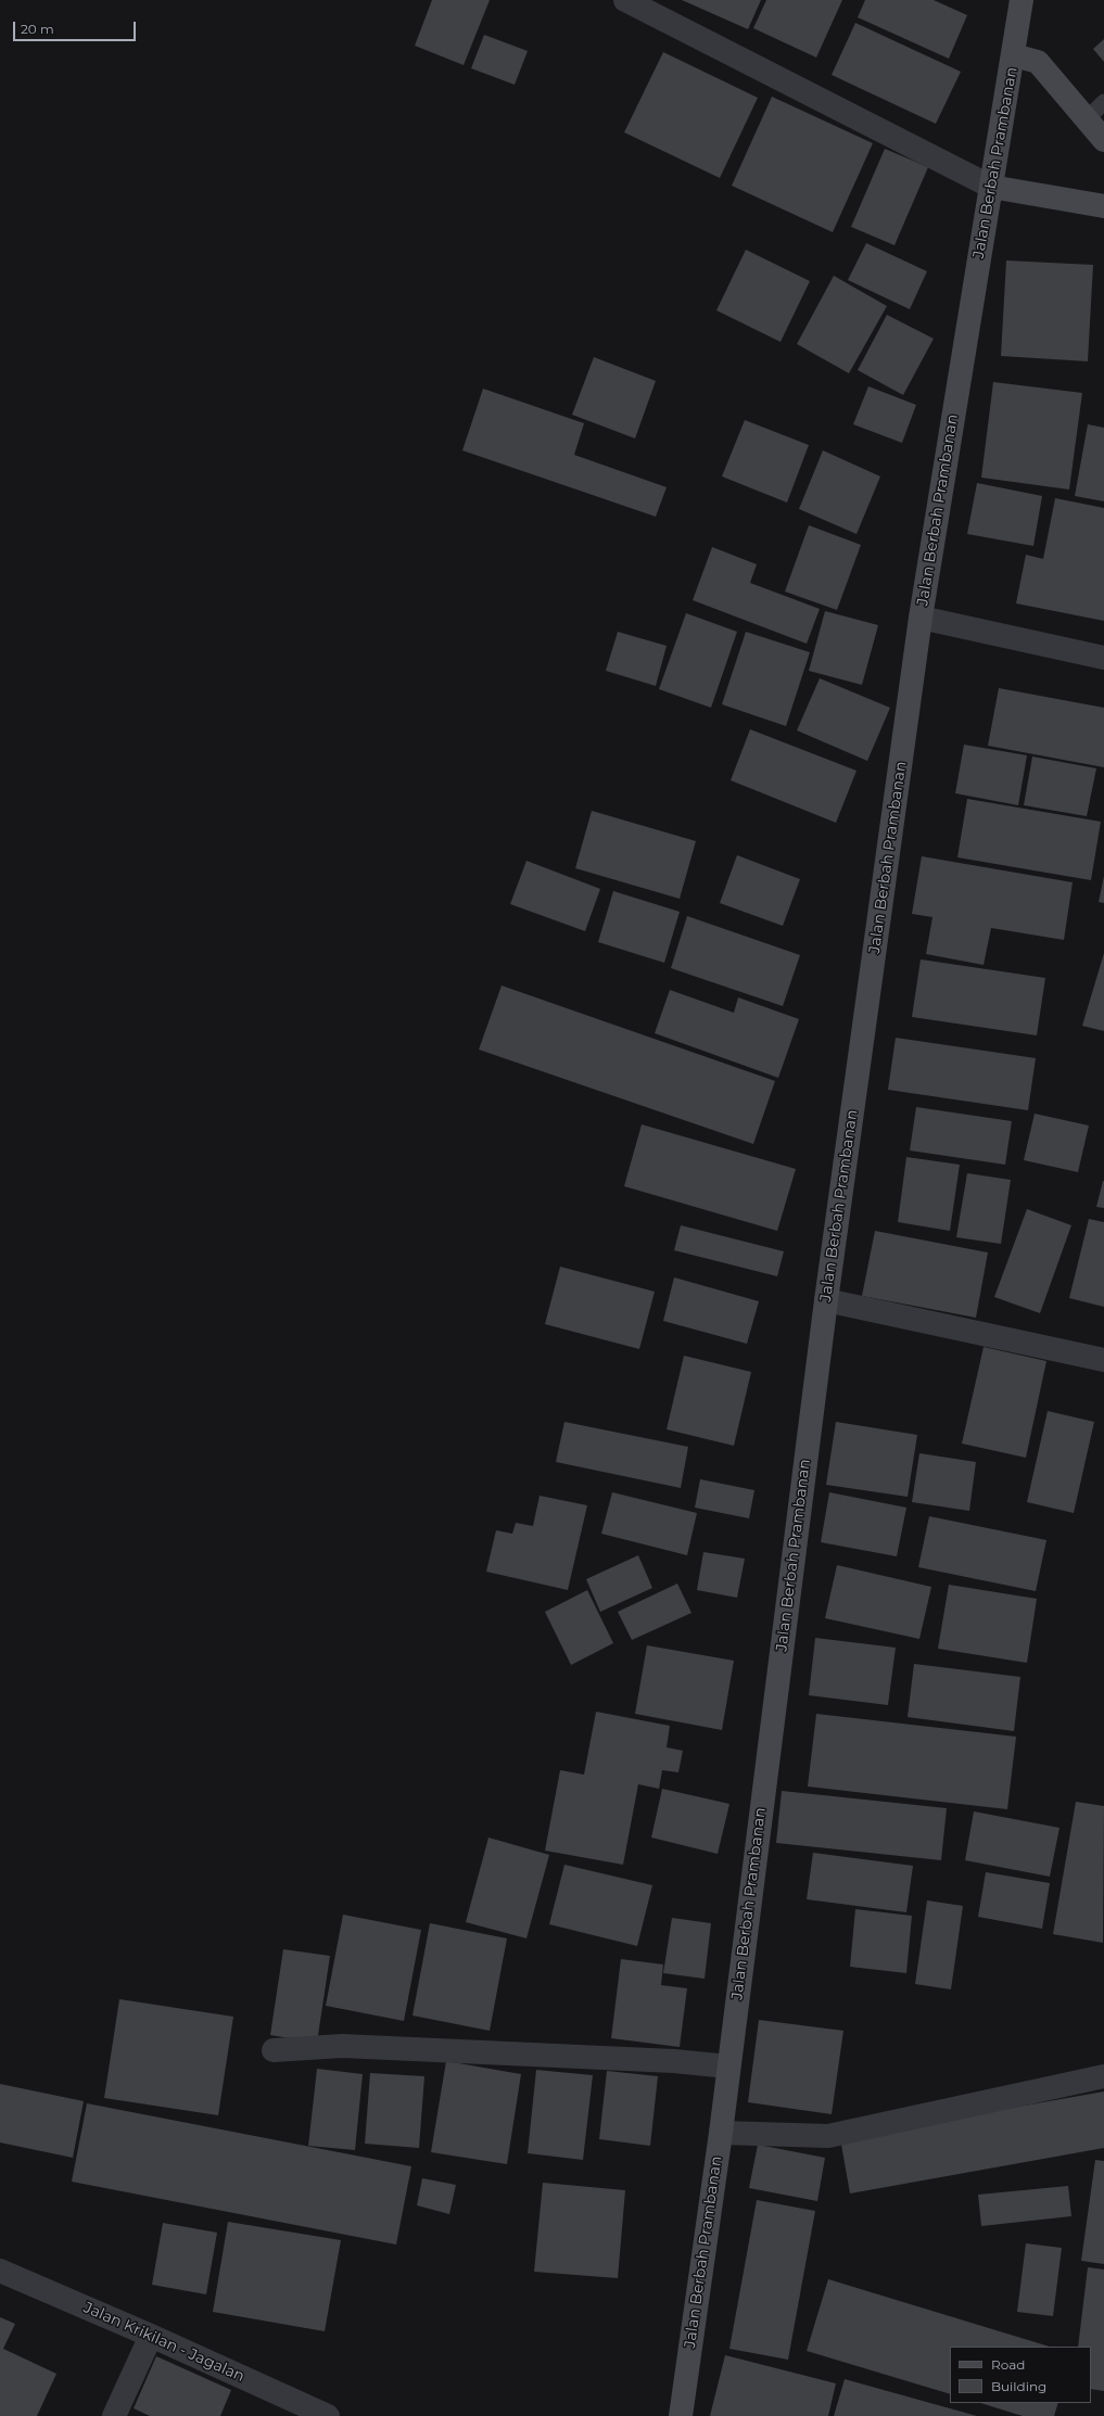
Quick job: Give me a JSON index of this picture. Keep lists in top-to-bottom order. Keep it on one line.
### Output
{"streets":{"main road":["Jalan Berbah Prambanan"],"street":["Jalan Krikilan - Jagalan"]},"legend":["Road","Building"],"scale_bar":"20 m"}
